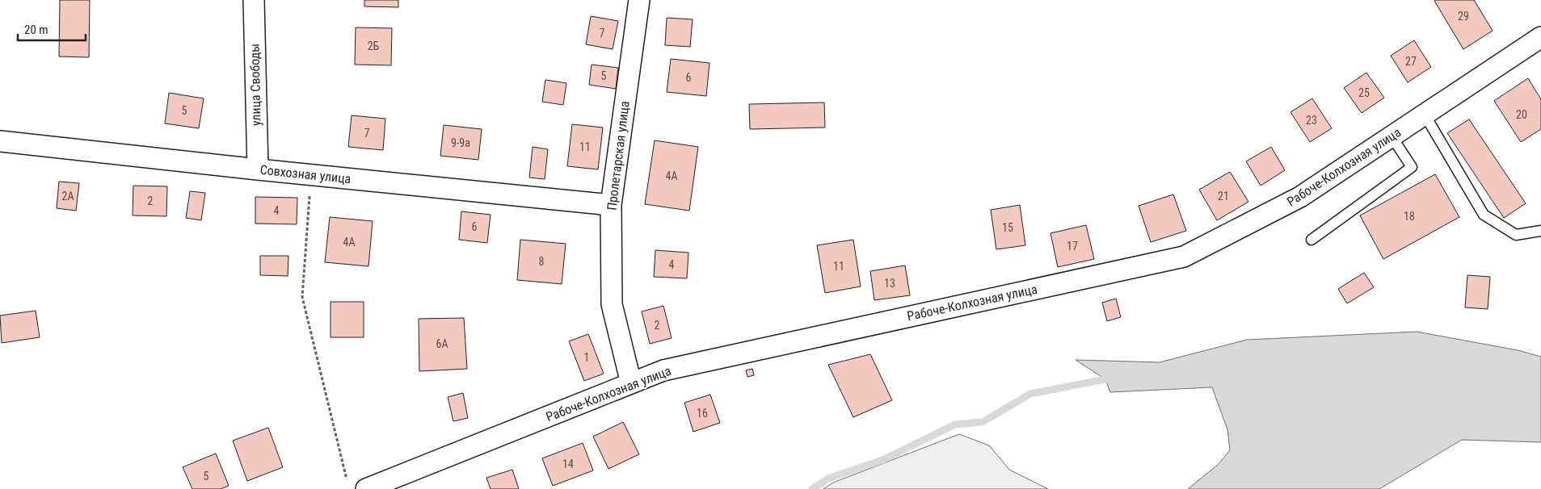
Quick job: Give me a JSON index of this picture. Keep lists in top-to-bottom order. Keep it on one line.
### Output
{"streets":{"street":["улица Свободы","Пролетарская улица","Рабоче-Колхозная улица","Совхозная улица"]},"crossings":[["улица Свободы","Совхозная улица"],["Пролетарская улица","Рабоче-Колхозная улица"],["Пролетарская улица","Совхозная улица"]],"house_numbers":["29","7","2Б","27","5","6","25","5","20","23","7","9-9а","11","4А","2А","21","2","4","18","6","15","4А","17","8","4","11","13","2","6А","1","16","14","5"],"scale_bar":"20 m"}
